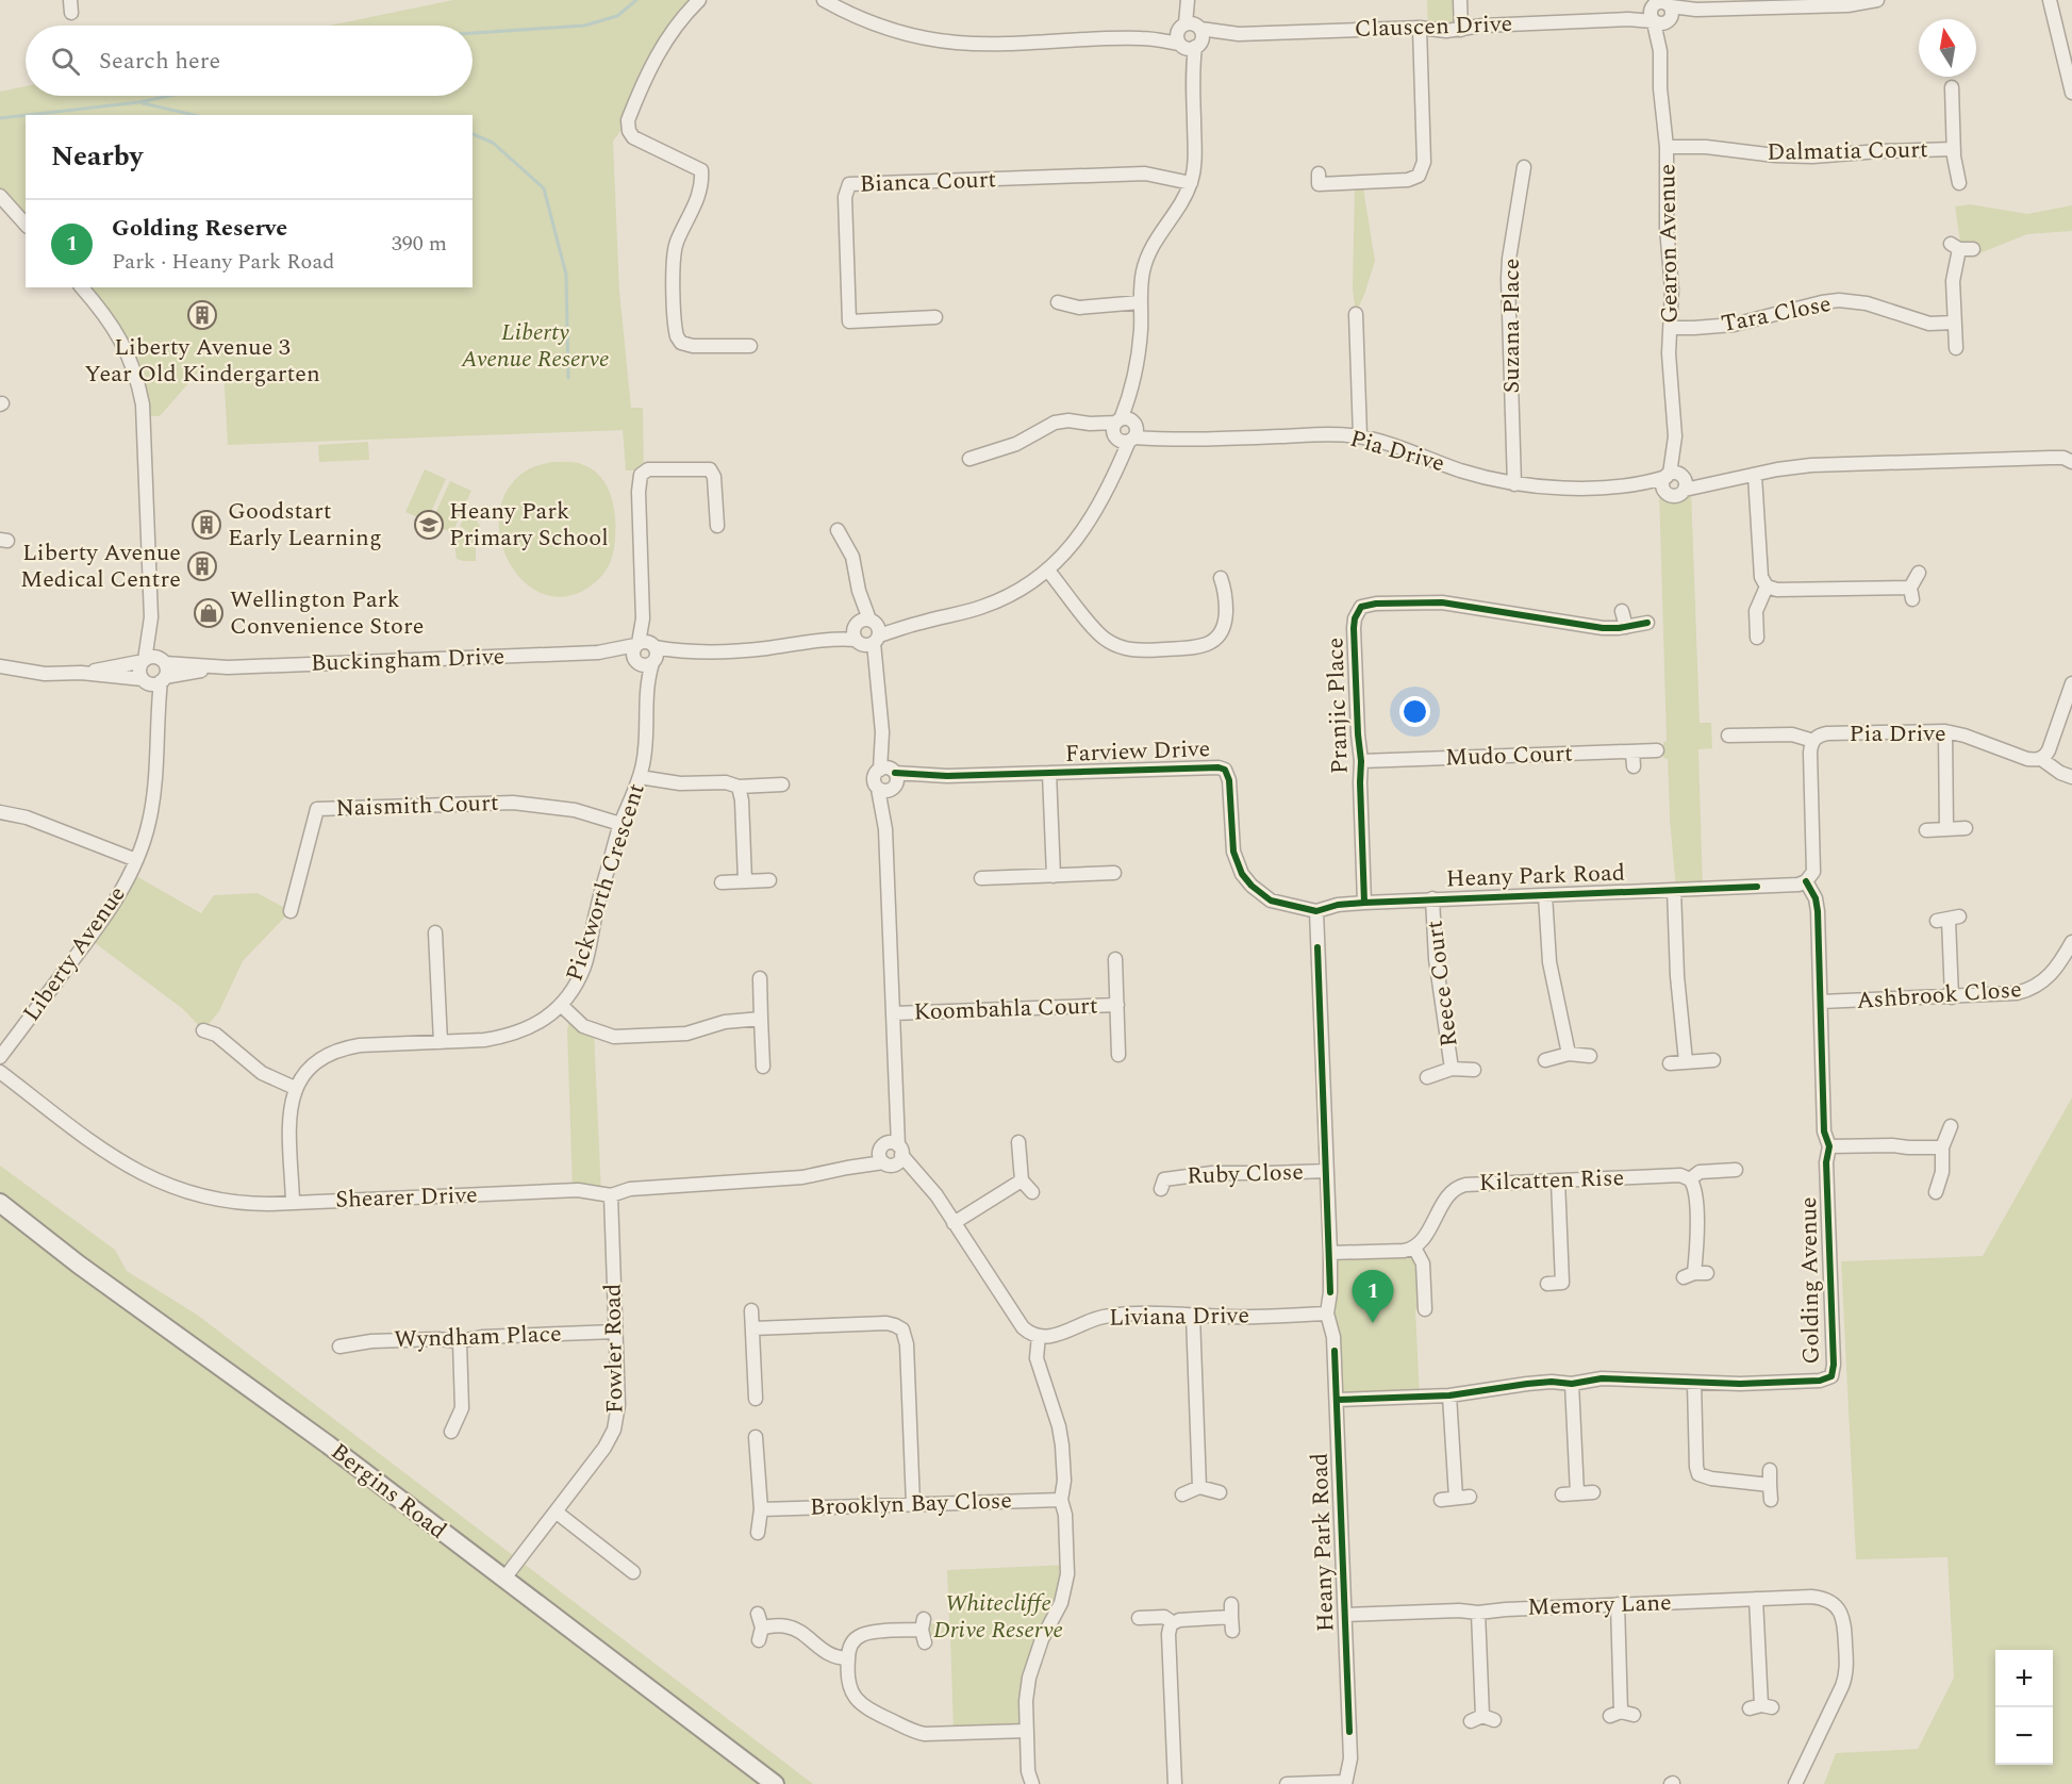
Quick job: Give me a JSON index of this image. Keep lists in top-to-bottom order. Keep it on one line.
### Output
{"streets":{"main road":["Bergins Road"],"street":["Clauscen Drive","Dalmatia Court","Bianca Court","Gearon Avenue","Tara Close","Suzana Place","Pia Drive","Buckingham Drive","Pranjic Place","Farview Drive","Mudo Court","Naismith Court","Heany Park Road","Pickworth Crescent","Liberty Avenue","Reece Court","Ashbrook Close","Koombahla Court","Ruby Close","Kilcatten Rise","Shearer Drive","Golding Avenue","Liviana Drive","Wyndham Place","Fowler Road","Brooklyn Bay Close","Memory Lane"]},"crossings":[["Clauscen Drive","Gearon Avenue"],["Dalmatia Court","Gearon Avenue"],["Gearon Avenue","Tara Close"],["Gearon Avenue","Pia Drive"],["Suzana Place","Pia Drive"],["Buckingham Drive","Pickworth Crescent"],["Buckingham Drive","Liberty Avenue"],["Pranjic Place","Mudo Court"],["Pranjic Place","Heany Park Road"],["Farview Drive","Heany Park Road"],["Naismith Court","Pickworth Crescent"],["Heany Park Road","Reece Court"],["Heany Park Road","Ruby Close"],["Heany Park Road","Golding Avenue"],["Heany Park Road","Liviana Drive"],["Heany Park Road","Memory Lane"],["Pickworth Crescent","Shearer Drive"],["Ashbrook Close","Golding Avenue"],["Shearer Drive","Fowler Road"],["Wyndham Place","Fowler Road"],["Fowler Road","Bergins Road"]],"parks":["Liberty Avenue Reserve","Whitecliffe Drive Reserve"],"places":{"building":["Liberty Avenue 3 Year Old Kindergarten","Goodstart Early Learning","Liberty Avenue Medical Centre"],"school or university":["Heany Park Primary School"],"shop":["Wellington Park Convenience Store"]},"north":"top","page":{"search":"Search here","heading":"Nearby","list":[{"mark":"1","name":"Golding Reserve","note":"Park · Heany Park Road","value":"390 m"}],"pins":"1","map_buttons":["+","−"]}}
